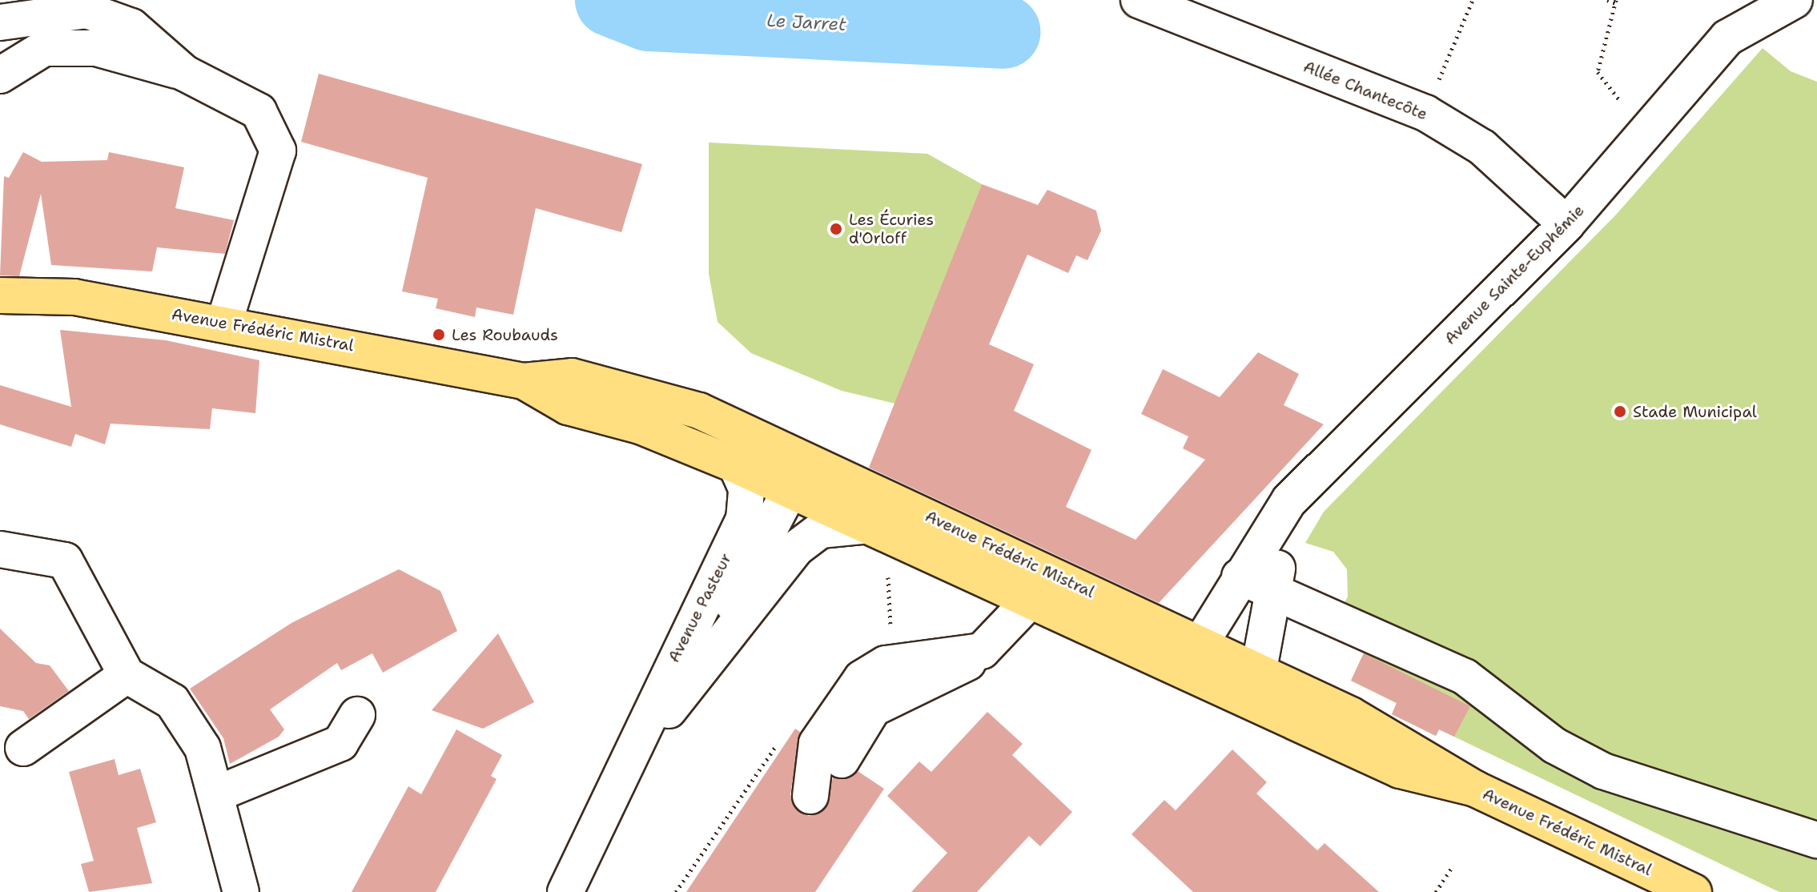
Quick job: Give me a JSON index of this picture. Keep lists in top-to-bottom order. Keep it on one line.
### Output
{"streets":{"main road":["Avenue Frédéric Mistral"],"street":["Allée Chantecôte","Avenue Sainte-Euphémie","Avenue Pasteur"]},"crossings":[["Allée Chantecôte","Avenue Sainte-Euphémie"],["Avenue Sainte-Euphémie","Avenue Frédéric Mistral"],["Avenue Frédéric Mistral","Avenue Pasteur"]],"water":["Le Jarret"],"places":["Les Écuries d'Orloff","Les Roubauds","Stade Municipal"]}
